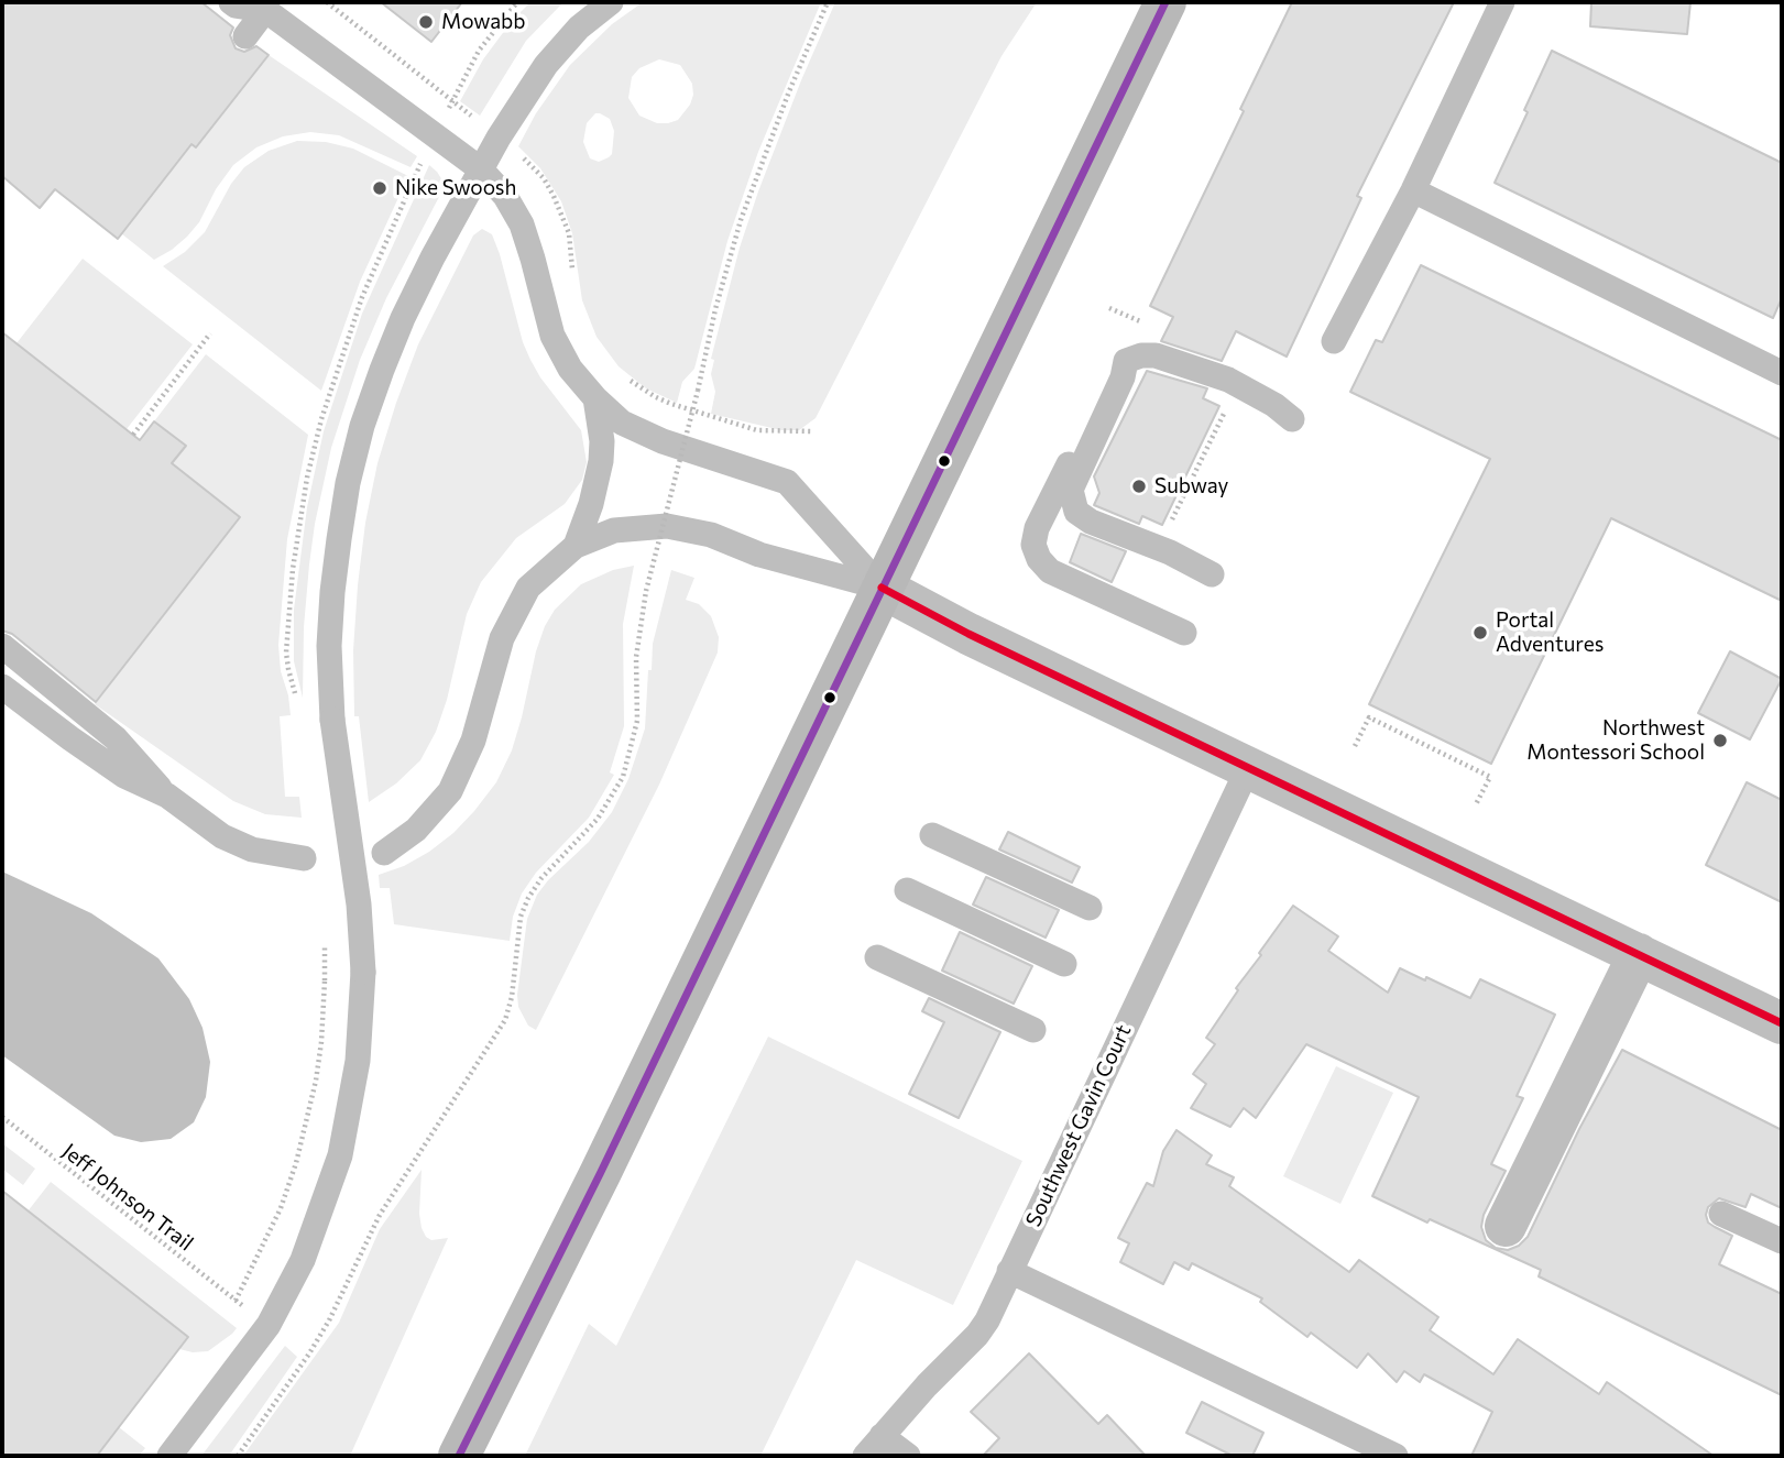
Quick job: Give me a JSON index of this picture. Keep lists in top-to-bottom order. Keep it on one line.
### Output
{"streets":{"lane":["Southwest Gavin Court"],"path":["Jeff Johnson Trail"]},"places":["Mowabb","Nike Swoosh","Subway","Portal Adventures","Northwest Montessori School"]}
